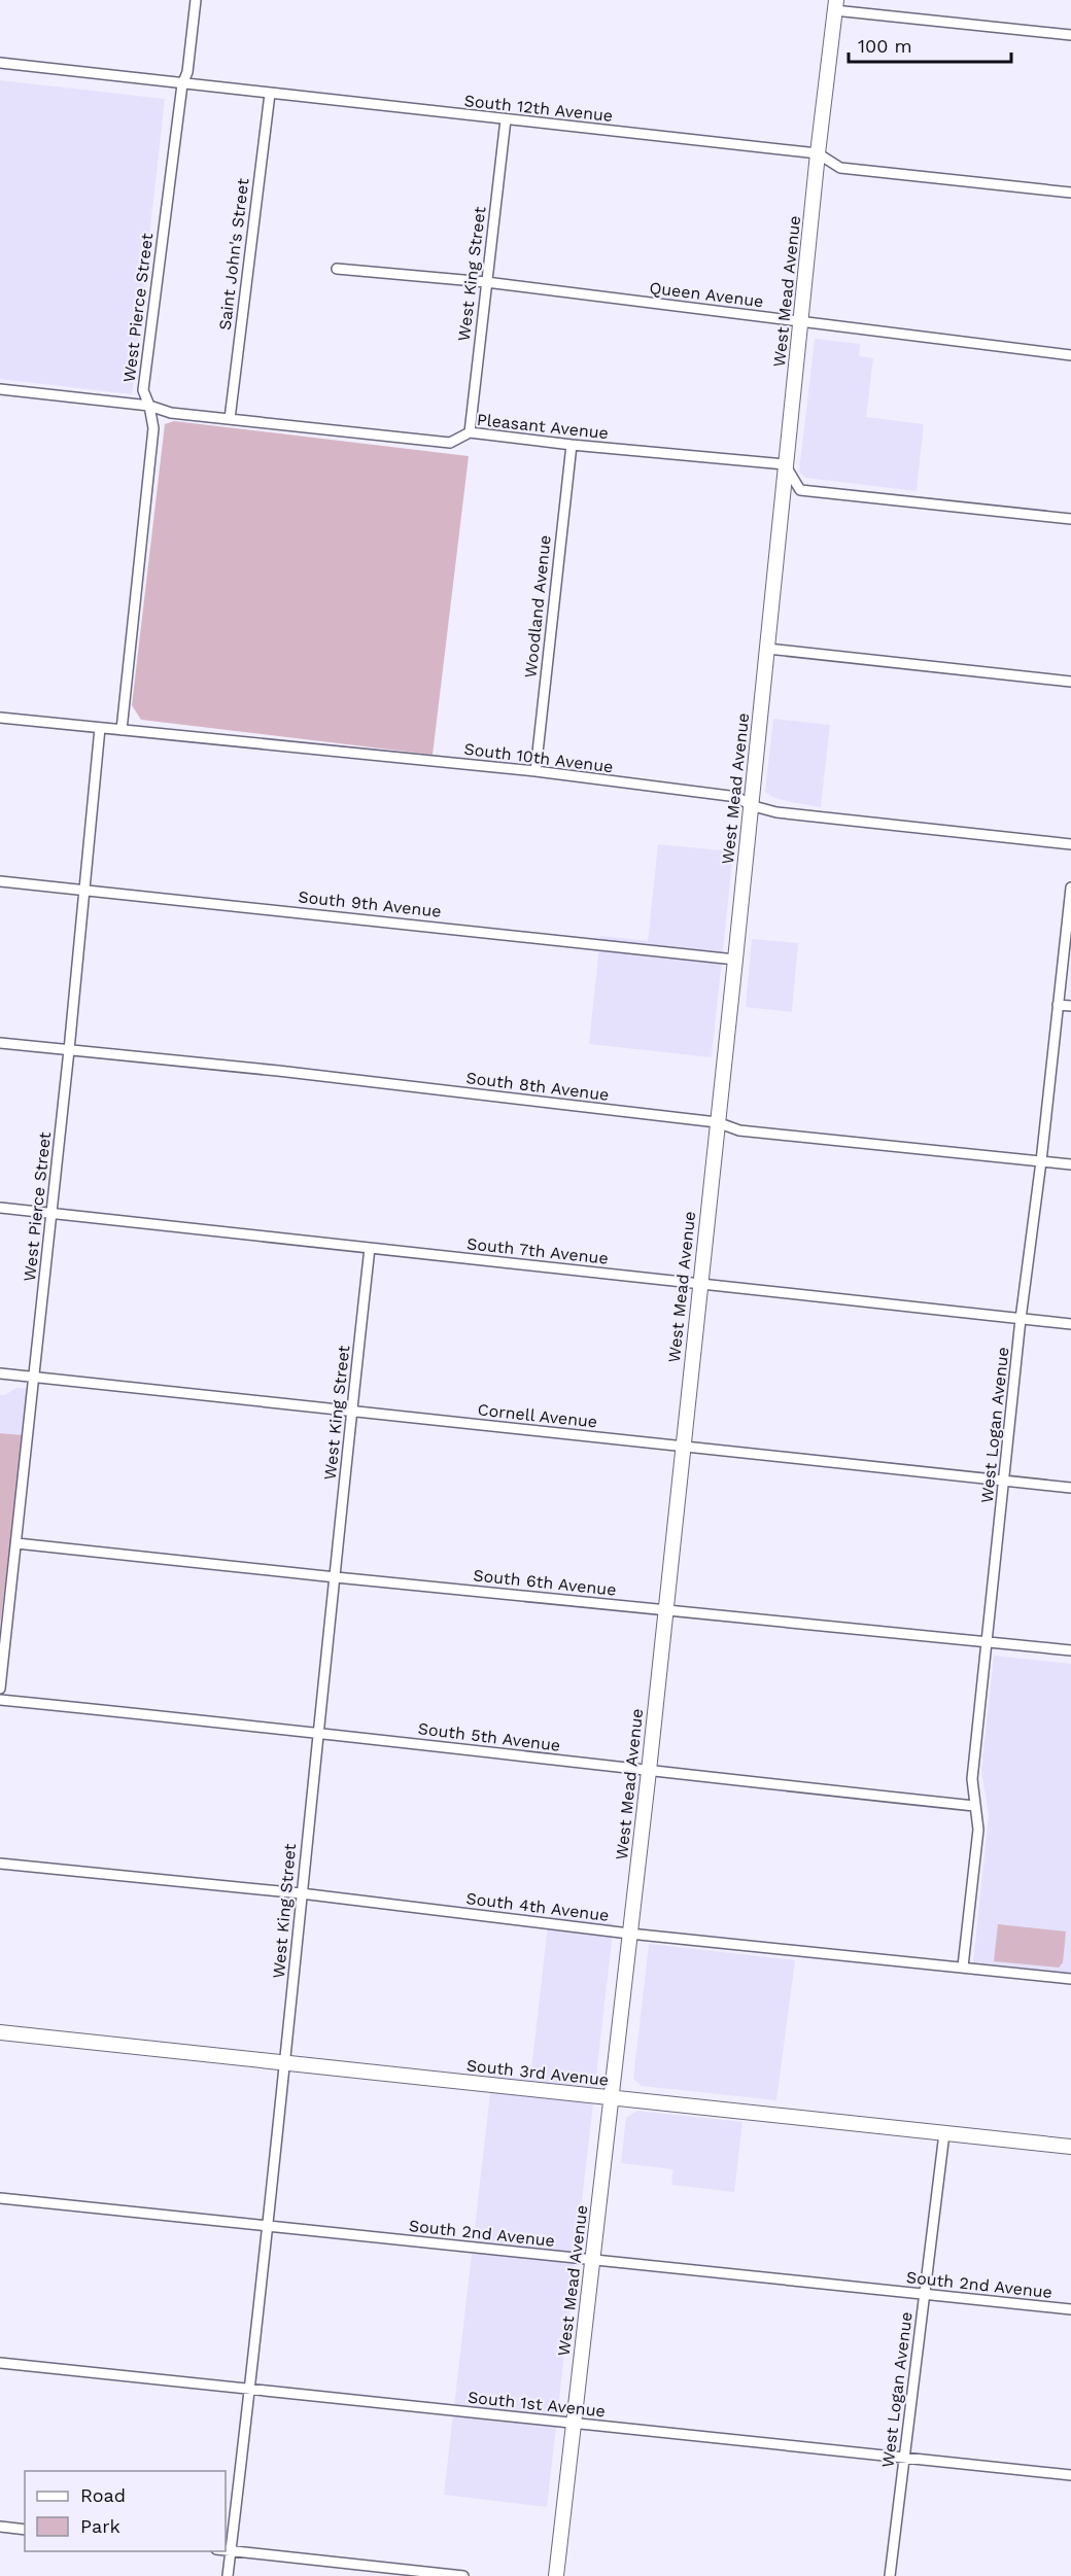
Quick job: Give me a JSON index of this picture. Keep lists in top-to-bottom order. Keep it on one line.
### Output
{"streets":{"street":["South 12th Avenue","Saint John's Street","West King Street","West Mead Avenue","Queen Avenue","West Pierce Street","Pleasant Avenue","Woodland Avenue","South 10th Avenue","South 9th Avenue","South 8th Avenue","South 7th Avenue","Cornell Avenue","West Logan Avenue","South 6th Avenue","South 5th Avenue","South 4th Avenue","South 3rd Avenue","South 2nd Avenue","South 1st Avenue"]},"crossings":[["South 12th Avenue","Saint John's Street"],["South 12th Avenue","West King Street"],["South 12th Avenue","West Mead Avenue"],["South 12th Avenue","West Pierce Street"],["Saint John's Street","Pleasant Avenue"],["West King Street","Queen Avenue"],["West King Street","Pleasant Avenue"],["West King Street","South 7th Avenue"],["West King Street","Cornell Avenue"],["West King Street","South 6th Avenue"],["West King Street","South 5th Avenue"],["West King Street","South 4th Avenue"],["West King Street","South 3rd Avenue"],["West King Street","South 2nd Avenue"],["West King Street","South 1st Avenue"],["West Mead Avenue","Queen Avenue"],["West Mead Avenue","Pleasant Avenue"],["West Mead Avenue","South 10th Avenue"],["West Mead Avenue","South 9th Avenue"],["West Mead Avenue","South 8th Avenue"],["West Mead Avenue","South 7th Avenue"],["West Mead Avenue","Cornell Avenue"],["West Mead Avenue","South 6th Avenue"],["West Mead Avenue","South 5th Avenue"],["West Mead Avenue","South 4th Avenue"],["West Mead Avenue","South 3rd Avenue"],["West Mead Avenue","South 2nd Avenue"],["West Mead Avenue","South 1st Avenue"],["West Pierce Street","Pleasant Avenue"],["West Pierce Street","South 10th Avenue"],["West Pierce Street","South 9th Avenue"],["West Pierce Street","South 8th Avenue"],["West Pierce Street","South 7th Avenue"],["West Pierce Street","Cornell Avenue"],["West Pierce Street","South 6th Avenue"],["Pleasant Avenue","Woodland Avenue"],["Woodland Avenue","South 10th Avenue"],["South 8th Avenue","West Logan Avenue"],["South 7th Avenue","West Logan Avenue"],["Cornell Avenue","West Logan Avenue"],["West Logan Avenue","South 6th Avenue"],["West Logan Avenue","South 5th Avenue"],["West Logan Avenue","South 4th Avenue"],["West Logan Avenue","South 3rd Avenue"],["West Logan Avenue","South 2nd Avenue"],["West Logan Avenue","South 1st Avenue"]],"legend":["Road","Park"],"scale_bar":"100 m"}
